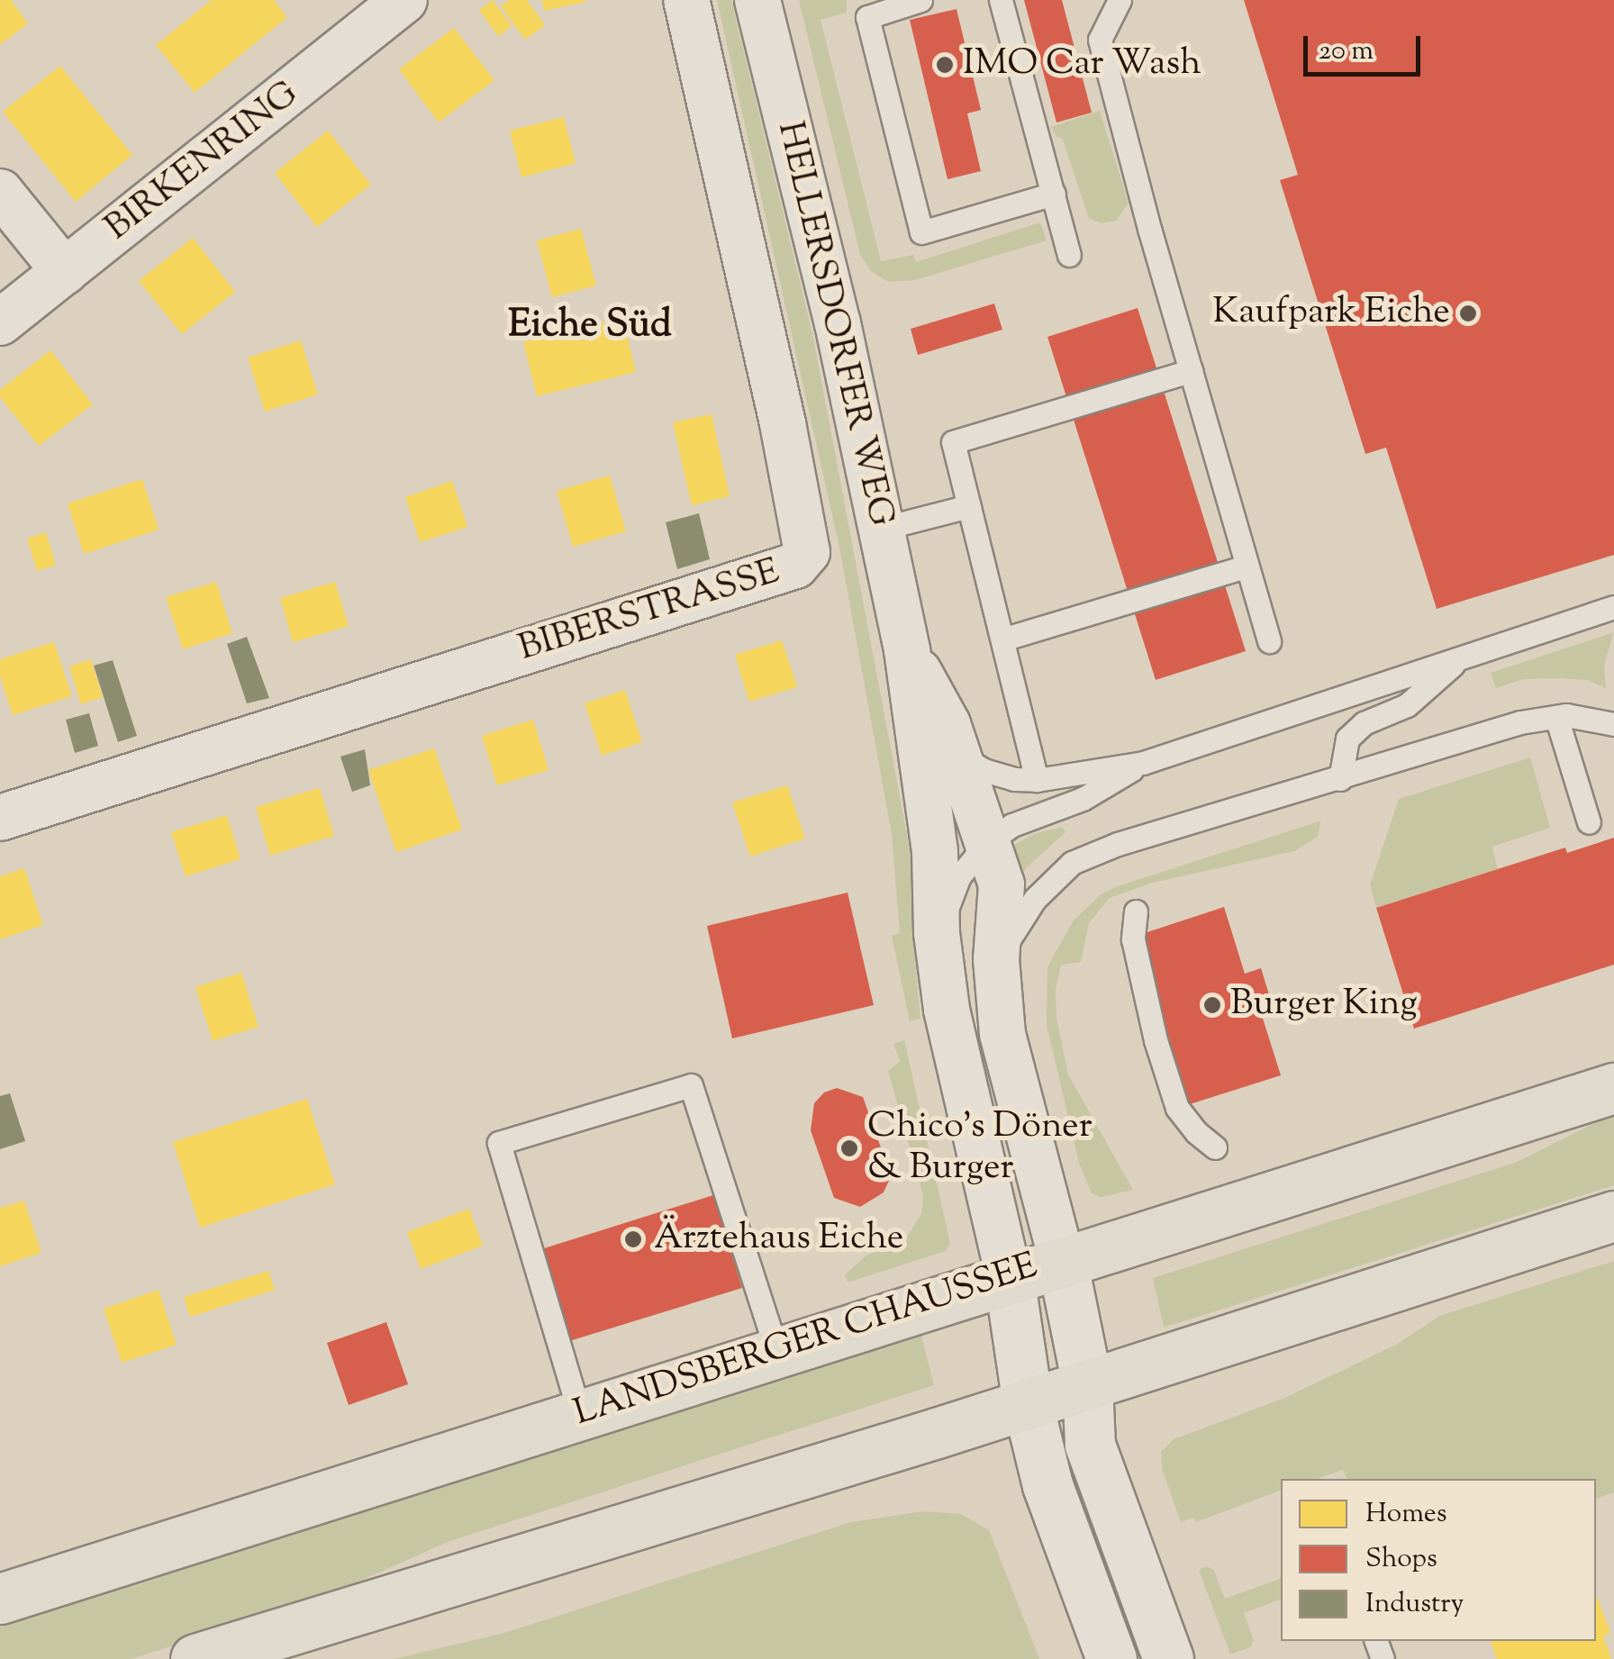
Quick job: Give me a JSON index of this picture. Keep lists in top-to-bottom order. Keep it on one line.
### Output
{"streets":{"main road":["LANDSBERGER CHAUSSEE"],"street":["BIRKENRING","HELLERSDORFER WEG","BIBERSTRASSE"]},"crossings":[["HELLERSDORFER WEG","LANDSBERGER CHAUSSEE"]],"districts":["Eiche Süd"],"places":["IMO Car Wash","Kaufpark Eiche","Burger King","Chico's Döner & Burger","Ärztehaus Eiche"],"legend":["Homes","Shops","Industry"],"scale_bar":"20 m"}
